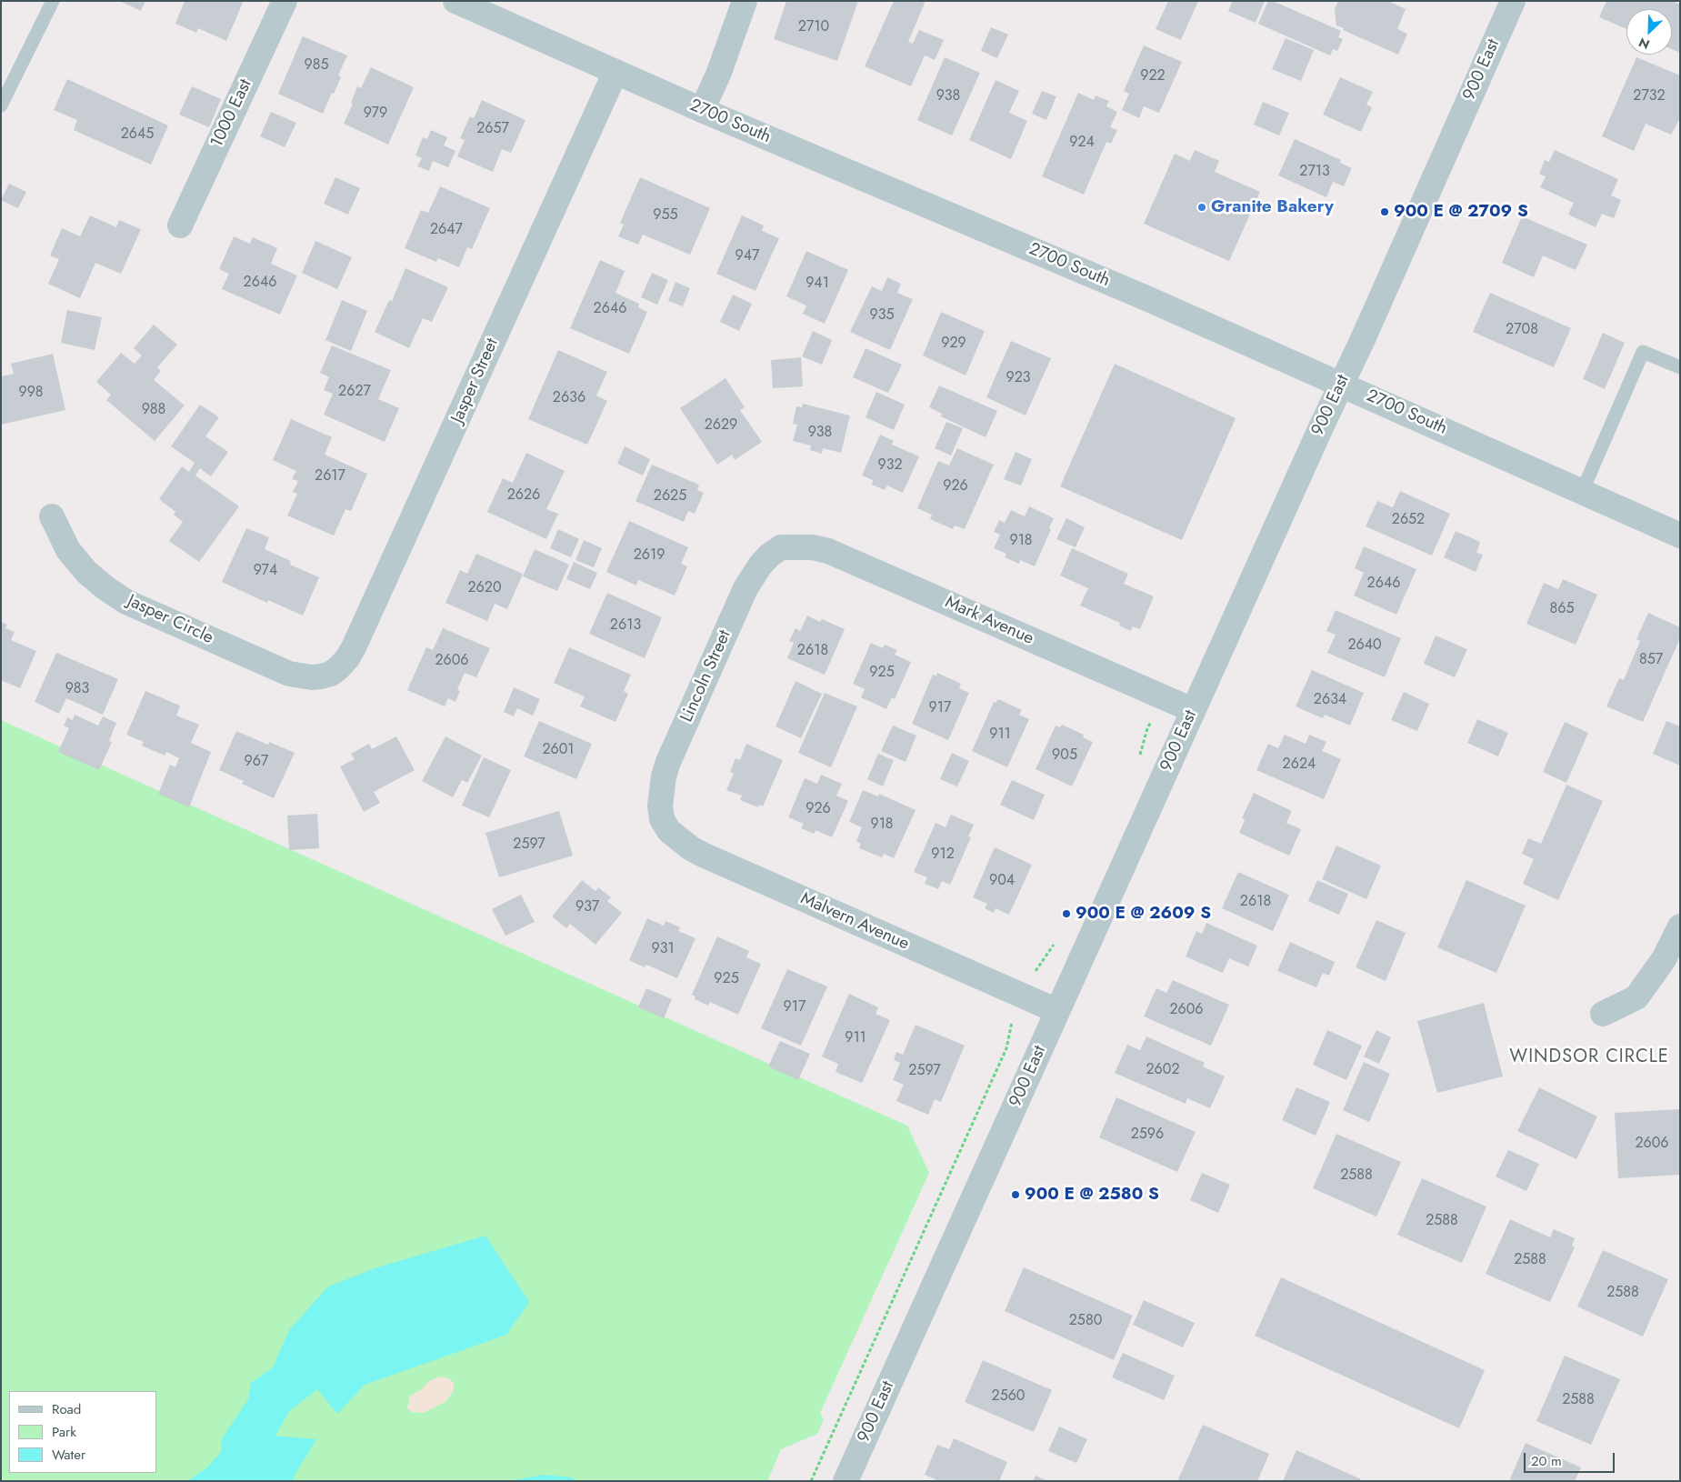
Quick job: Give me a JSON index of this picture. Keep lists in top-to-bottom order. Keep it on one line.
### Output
{"streets":{"street":["900 East","1000 East","2700 South","Jasper Street","Jasper Circle","Mark Avenue","Lincoln Street","Malvern Avenue"]},"crossings":[["900 East","2700 South"],["900 East","Mark Avenue"],["900 East","Malvern Avenue"],["2700 South","Jasper Street"],["Jasper Street","Jasper Circle"],["Mark Avenue","Lincoln Street"],["Lincoln Street","Malvern Avenue"]],"districts":["WINDSOR CIRCLE"],"places":["Granite Bakery","900 E @ 2709 S","900 E @ 2609 S","900 E @ 2580 S"],"house_numbers":["2710","985","922","938","2732","979","2657","2645","924","2713","955","2647","947","2646","941","2646","935","2708","929","923","2627","998","2636","988","2629","938","932","2617","926","2626","2625","2652","918","2619","974","2646","2620","865","2613","2640","2618","857","2606","925","983","2634","917","911","2601","905","967","2624","926","918","2597","912","904","2618","937","931","925","917","2606","911","2602","2597","2596","2606","2588","2588","2588","2588","2580","2560","2588"],"legend":["Road","Park","Water"],"scale_bar":"20 m","north":"bottom left"}
